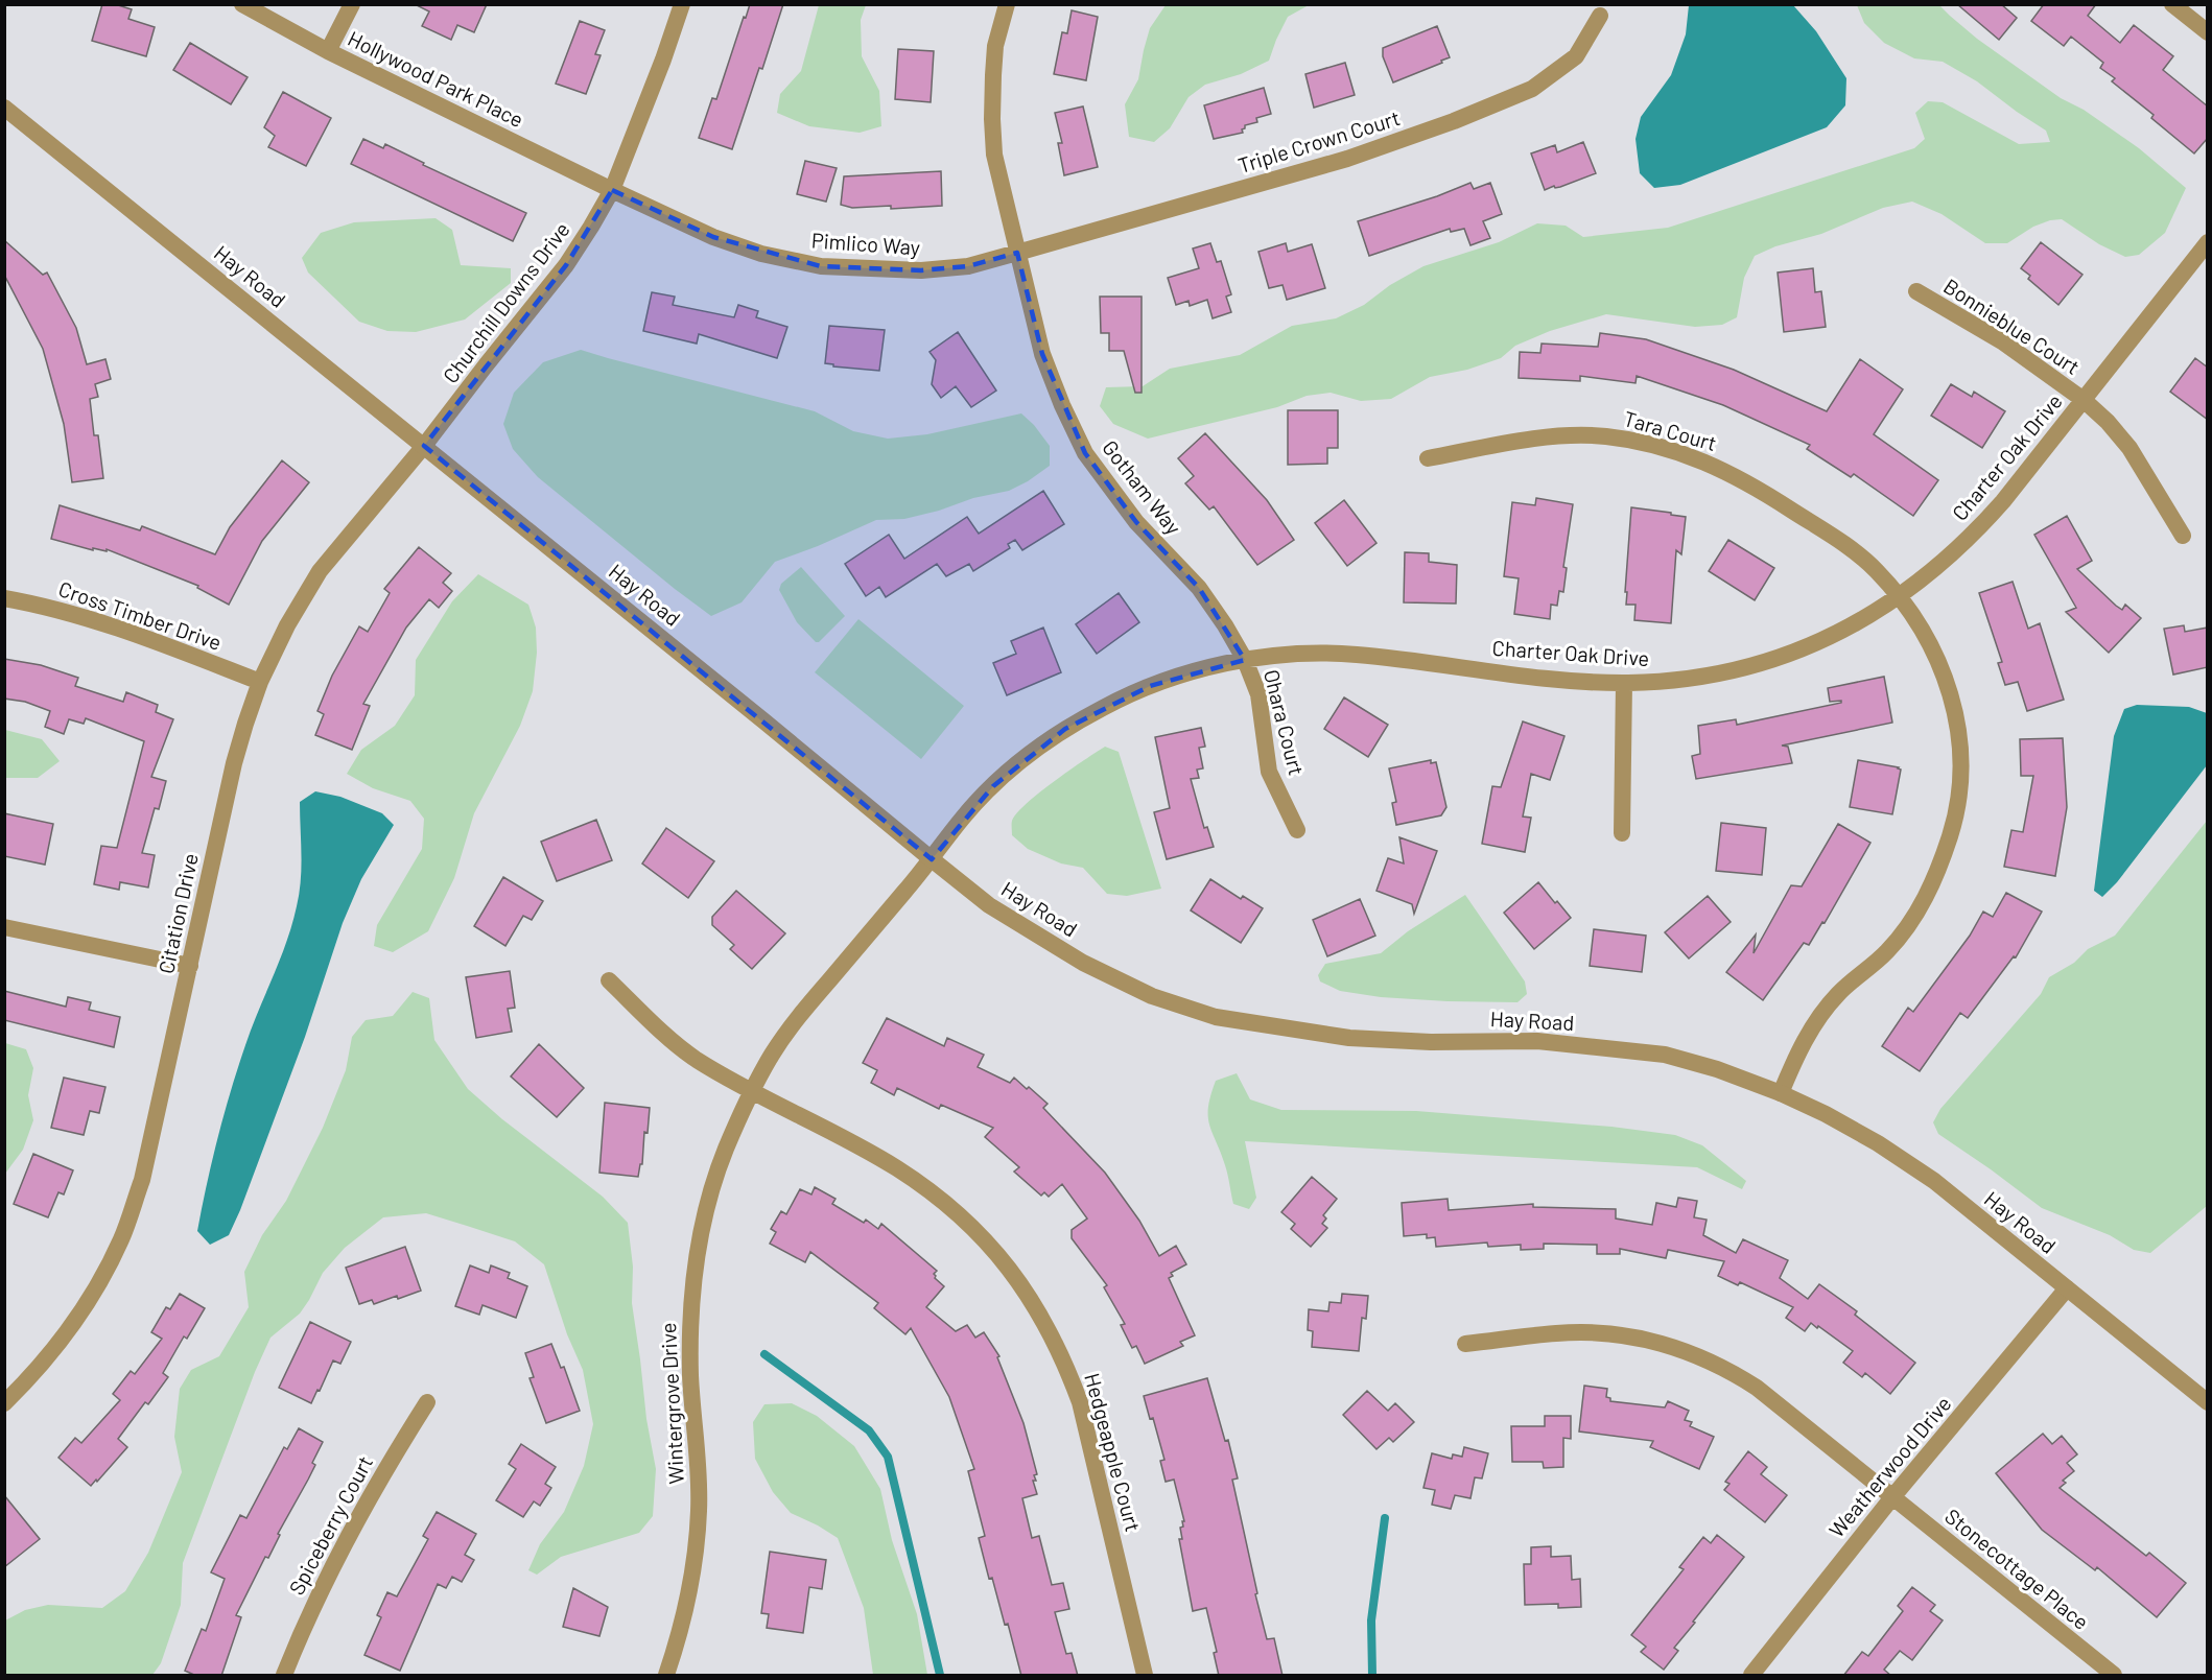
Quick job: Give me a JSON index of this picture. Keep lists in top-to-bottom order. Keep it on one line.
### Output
{"streets":{"street":["Hollywood Park Place","Triple Crown Court","Pimlico Way","Hay Road","Churchill Downs Drive","Bonnieblue Court","Tara Court","Charter Oak Drive","Gotham Way","Cross Timber Drive","Ohara Court","Citation Drive","Wintergrove Drive","Hedgeapple Court","Weatherwood Drive","Spiceberry Court","Stonecottage Place"]},"crossings":[["Hollywood Park Place","Pimlico Way"],["Hollywood Park Place","Churchill Downs Drive"],["Triple Crown Court","Pimlico Way"],["Triple Crown Court","Gotham Way"],["Pimlico Way","Churchill Downs Drive"],["Pimlico Way","Gotham Way"],["Hay Road","Churchill Downs Drive"],["Hay Road","Tara Court"],["Hay Road","Charter Oak Drive"],["Hay Road","Citation Drive"],["Hay Road","Wintergrove Drive"],["Hay Road","Weatherwood Drive"],["Churchill Downs Drive","Citation Drive"],["Bonnieblue Court","Charter Oak Drive"],["Tara Court","Charter Oak Drive"],["Charter Oak Drive","Gotham Way"],["Charter Oak Drive","Ohara Court"],["Charter Oak Drive","Wintergrove Drive"],["Gotham Way","Ohara Court"],["Cross Timber Drive","Citation Drive"],["Wintergrove Drive","Hedgeapple Court"],["Weatherwood Drive","Stonecottage Place"]]}
